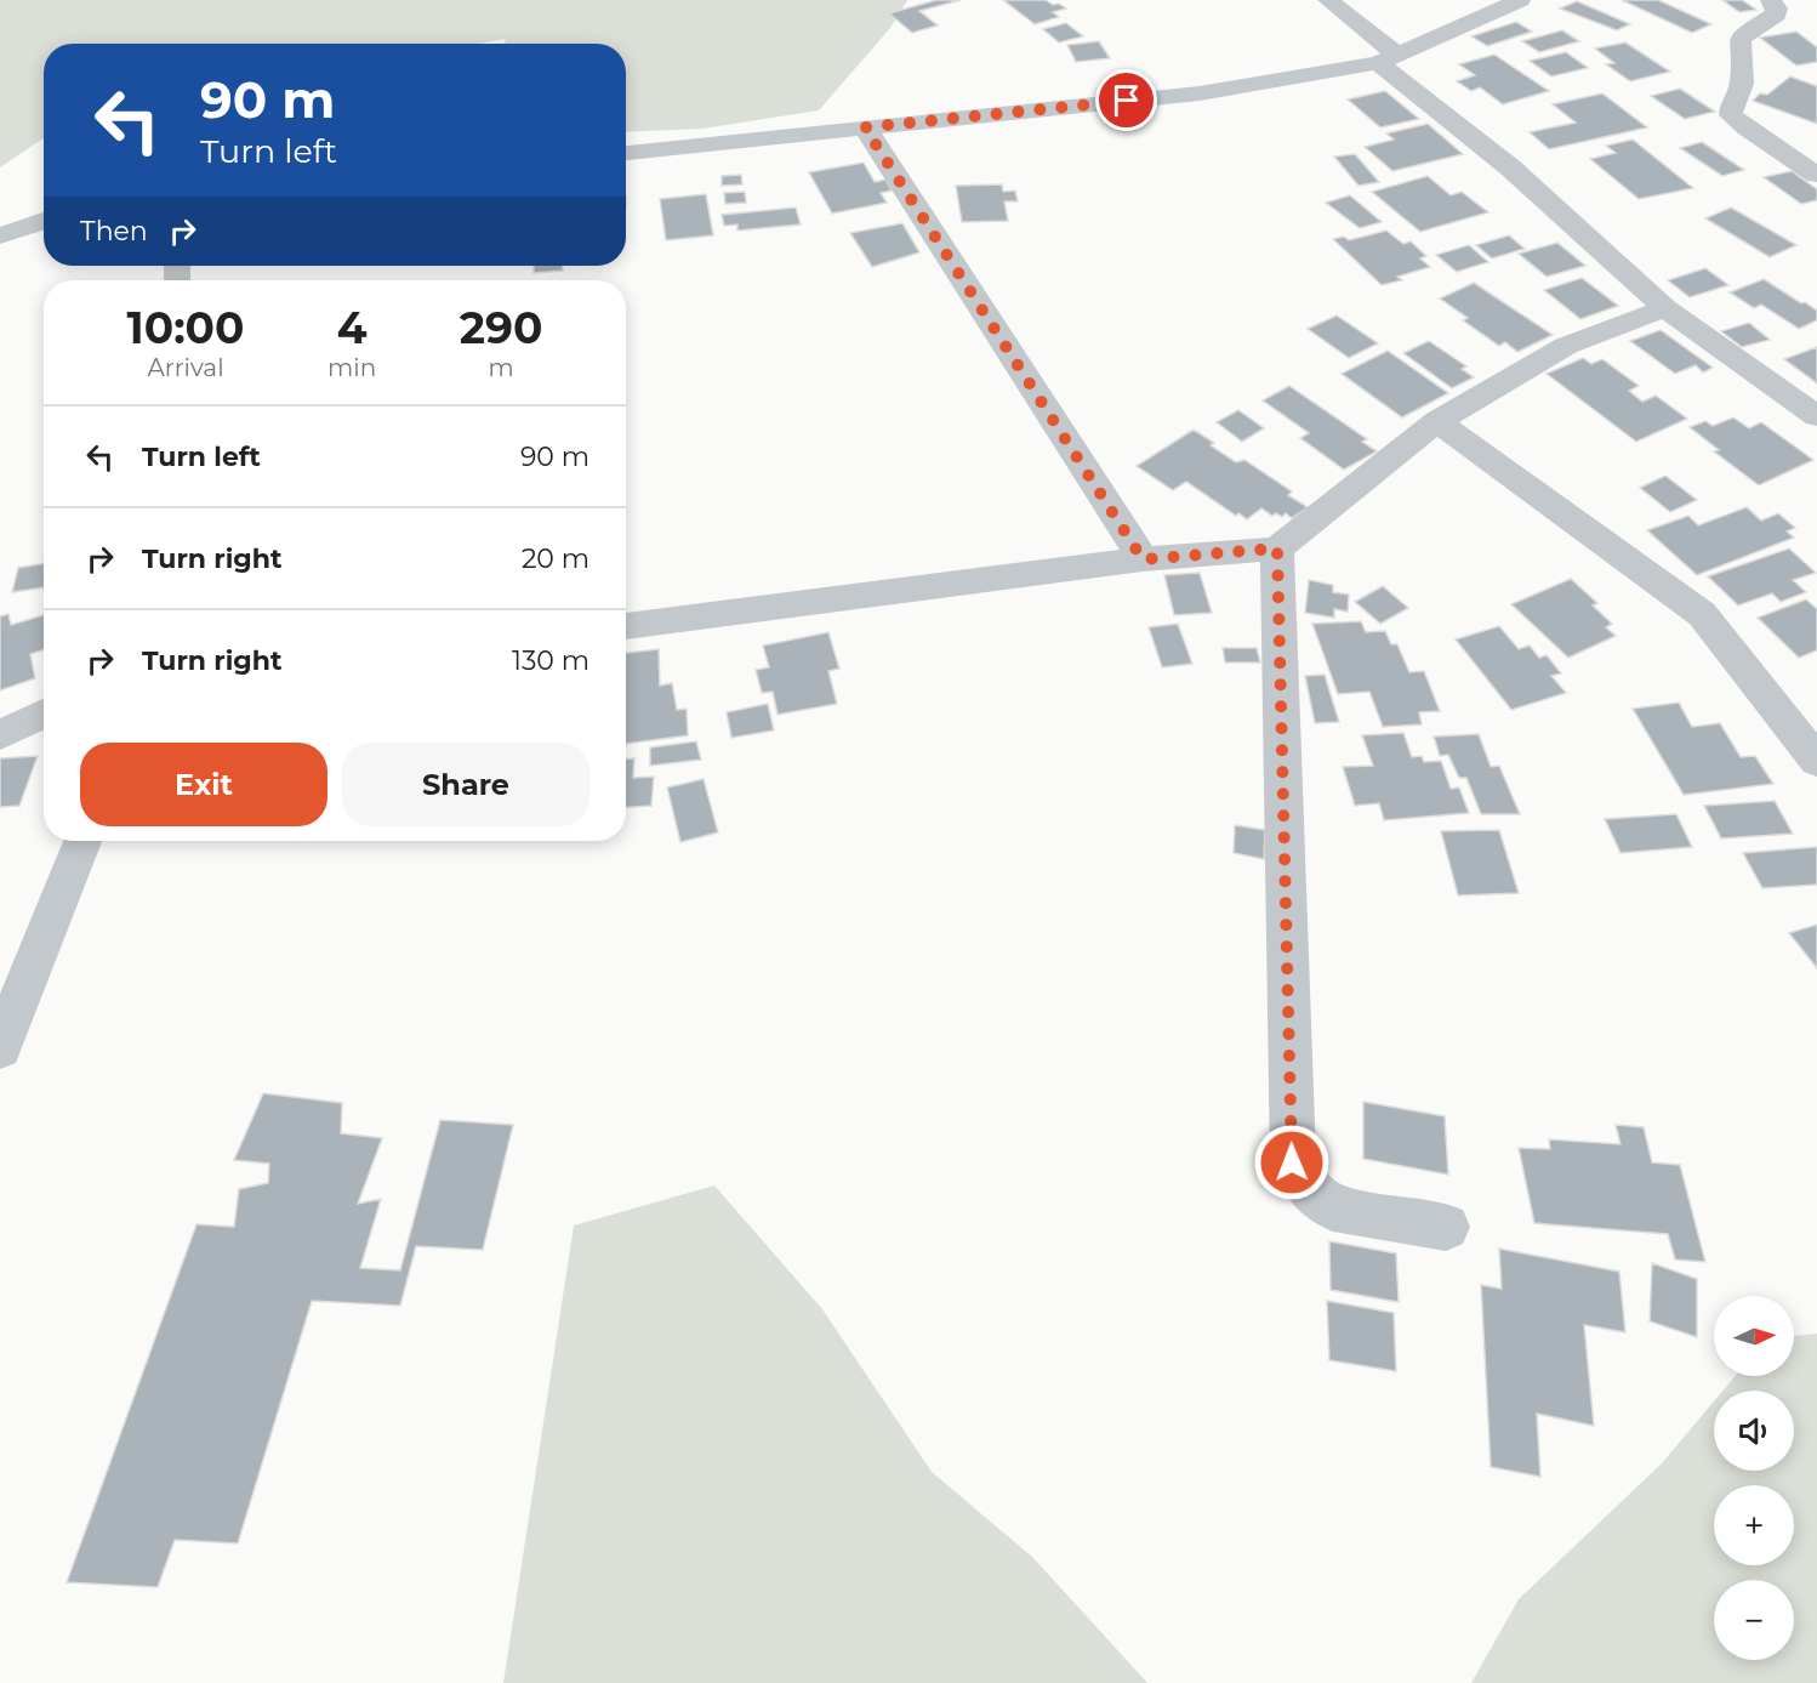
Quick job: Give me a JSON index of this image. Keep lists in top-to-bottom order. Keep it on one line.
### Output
{"north":"right","page":{"turn":["90 m","Turn left"],"then":"Then","eta":["10:00","Arrival","4","min","290","m"],"list":[{"name":"Turn left","value":"90 m"},{"name":"Turn right","value":"20 m"},{"name":"Turn right","value":"130 m"}],"buttons":["Exit","Share"],"map_buttons":["+","−"]}}
